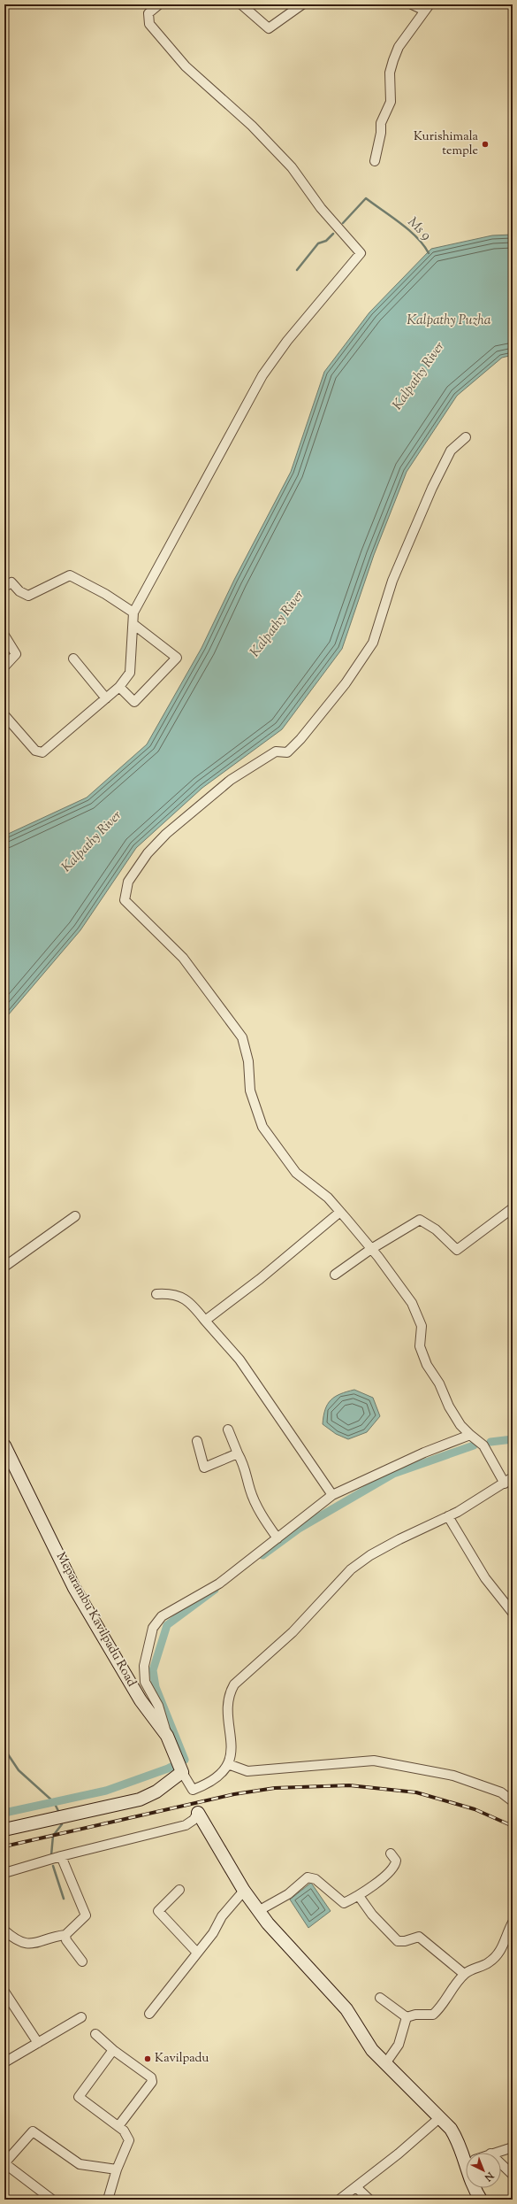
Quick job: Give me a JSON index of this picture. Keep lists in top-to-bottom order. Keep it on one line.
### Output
{"streets":{"main road":["Meparambu Kavilpadu Road"]},"water":["Ms 9","Kalpathy Puzha","Kalpathy River"],"places":["Kurishimala temple","Kavilpadu"],"north":"bottom right"}
